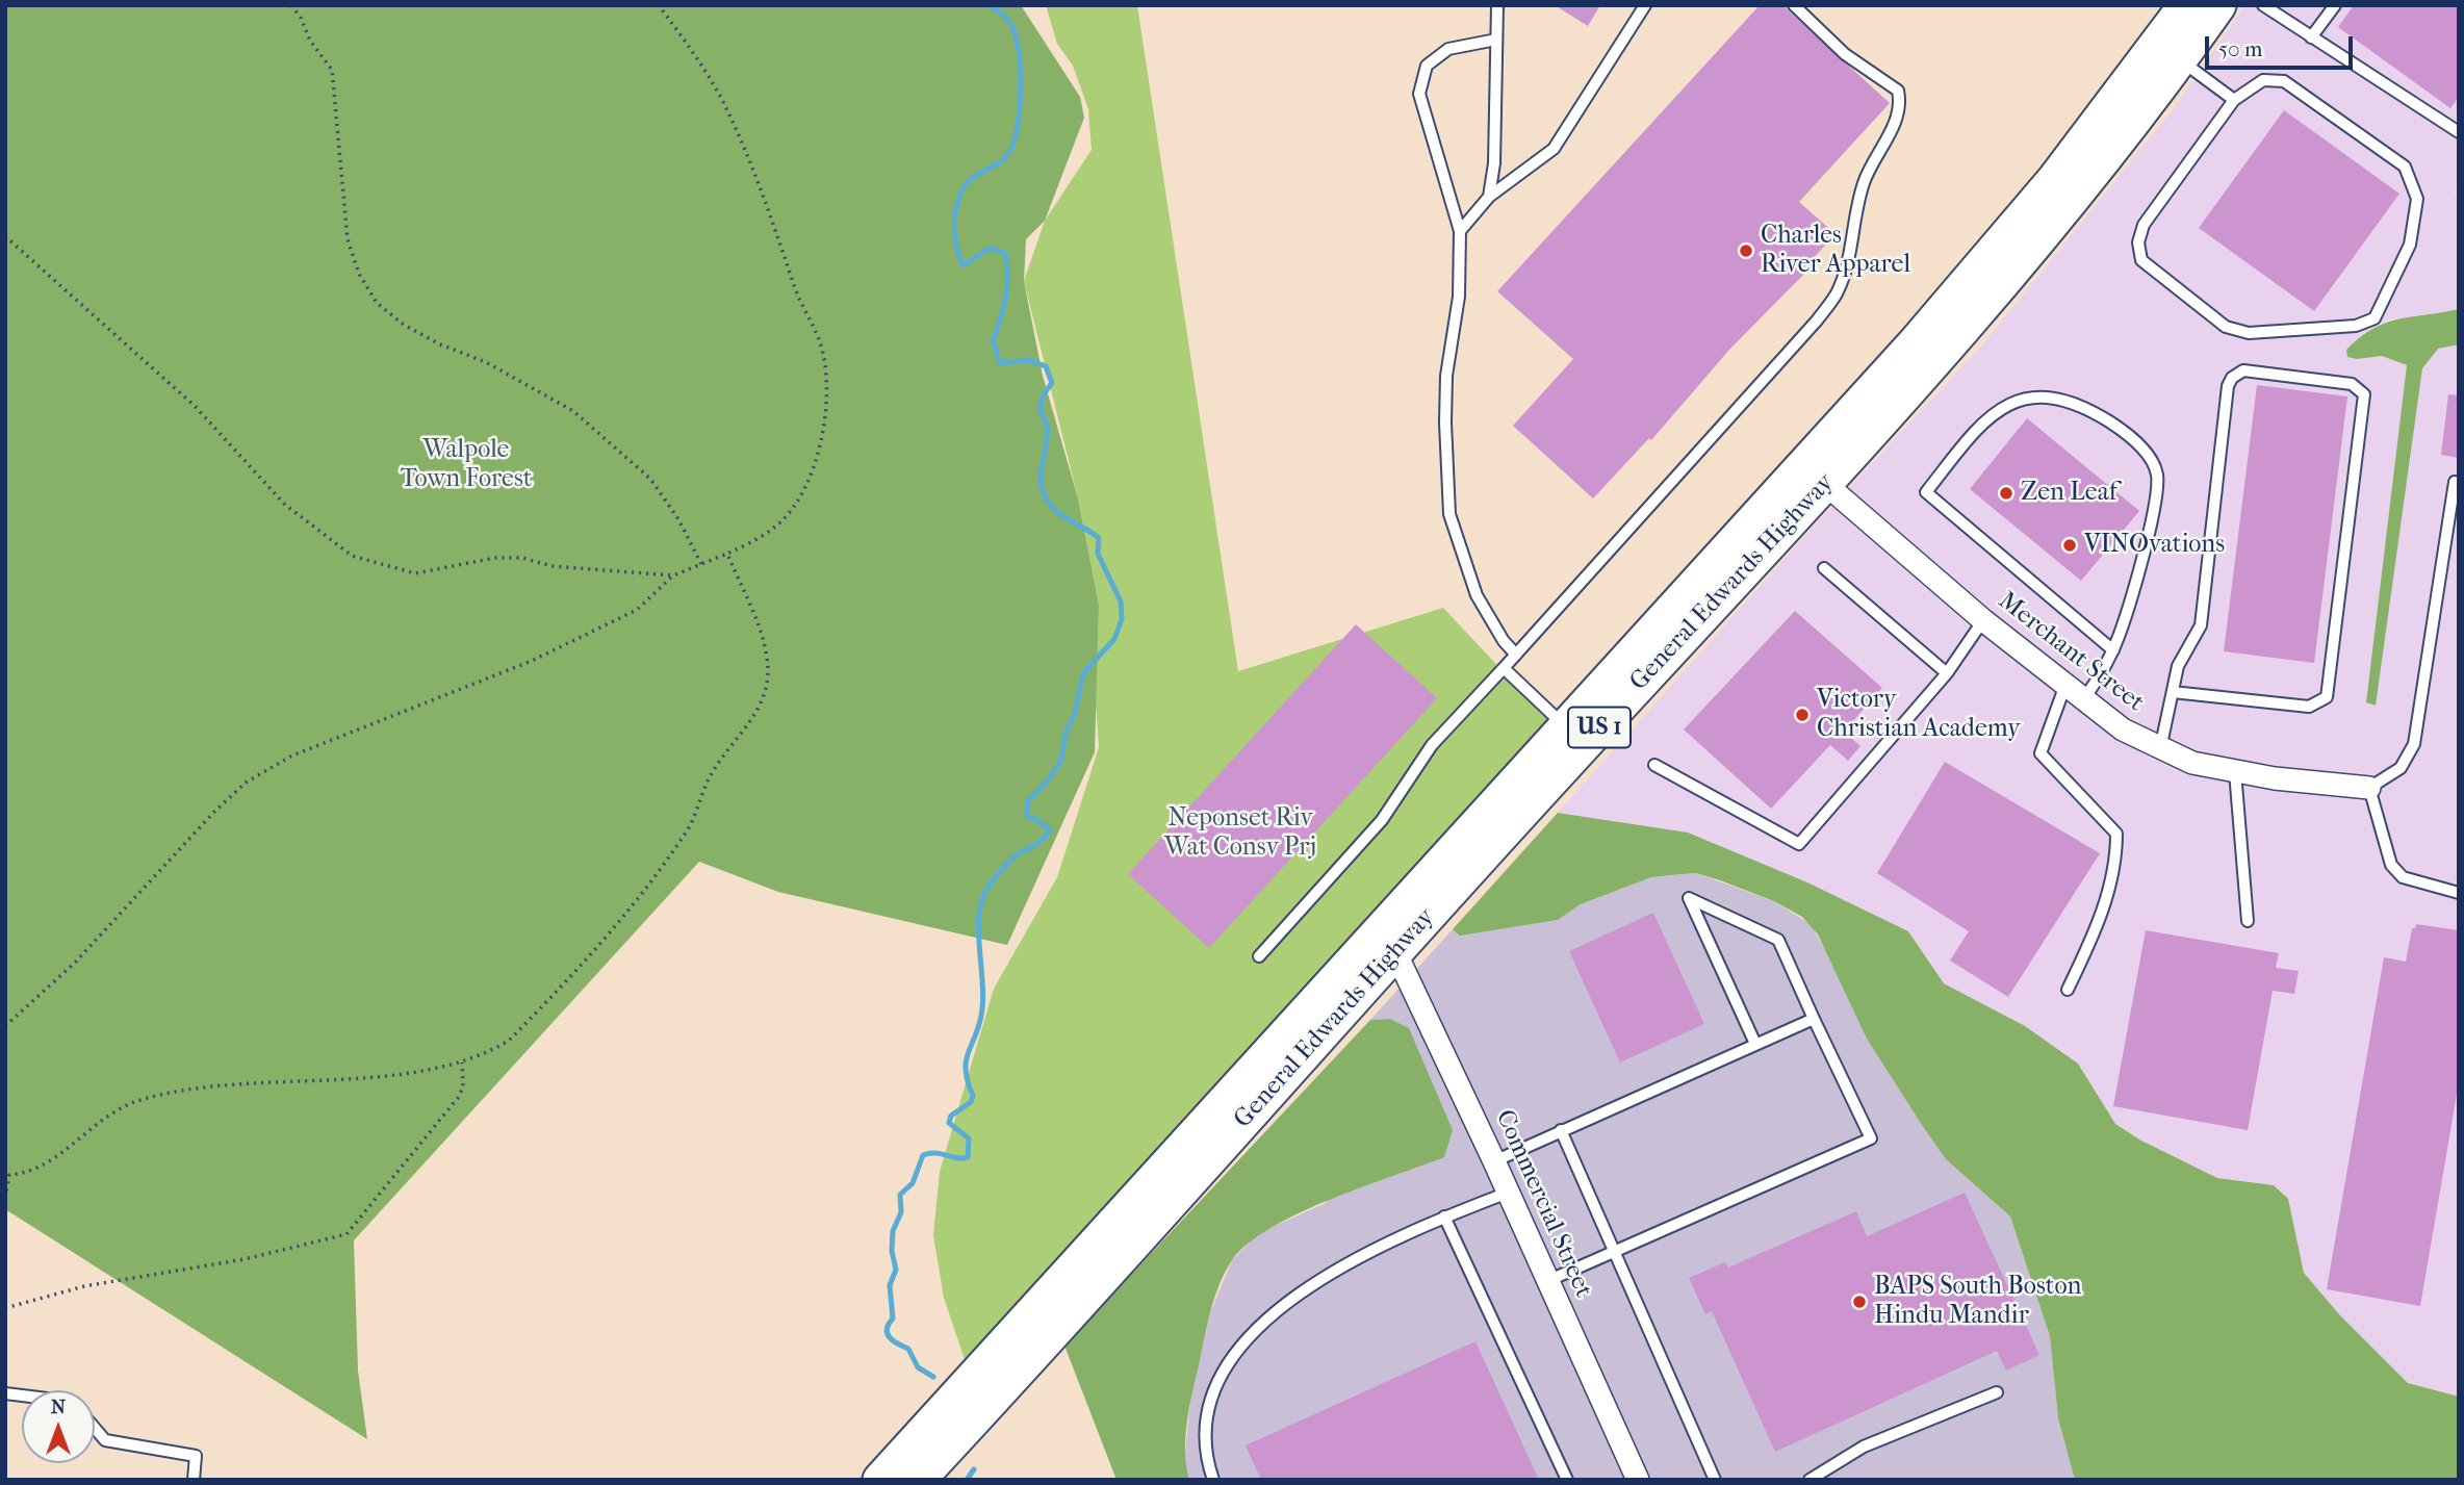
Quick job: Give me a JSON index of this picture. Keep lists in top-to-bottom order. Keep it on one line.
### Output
{"streets":{"main road":["General Edwards Highway","US 1"],"street":["Merchant Street","Commercial Street"]},"crossings":[["General Edwards Highway","Merchant Street"],["General Edwards Highway","US 1"],["General Edwards Highway","Commercial Street"]],"parks":["Walpole Town Forest","Neponset Riv Wat Consv Prj"],"places":["Charles River Apparel","Zen Leaf","VINOvations","Victory Christian Academy","BAPS South Boston Hindu Mandir"],"scale_bar":"50 m","north":"top"}
